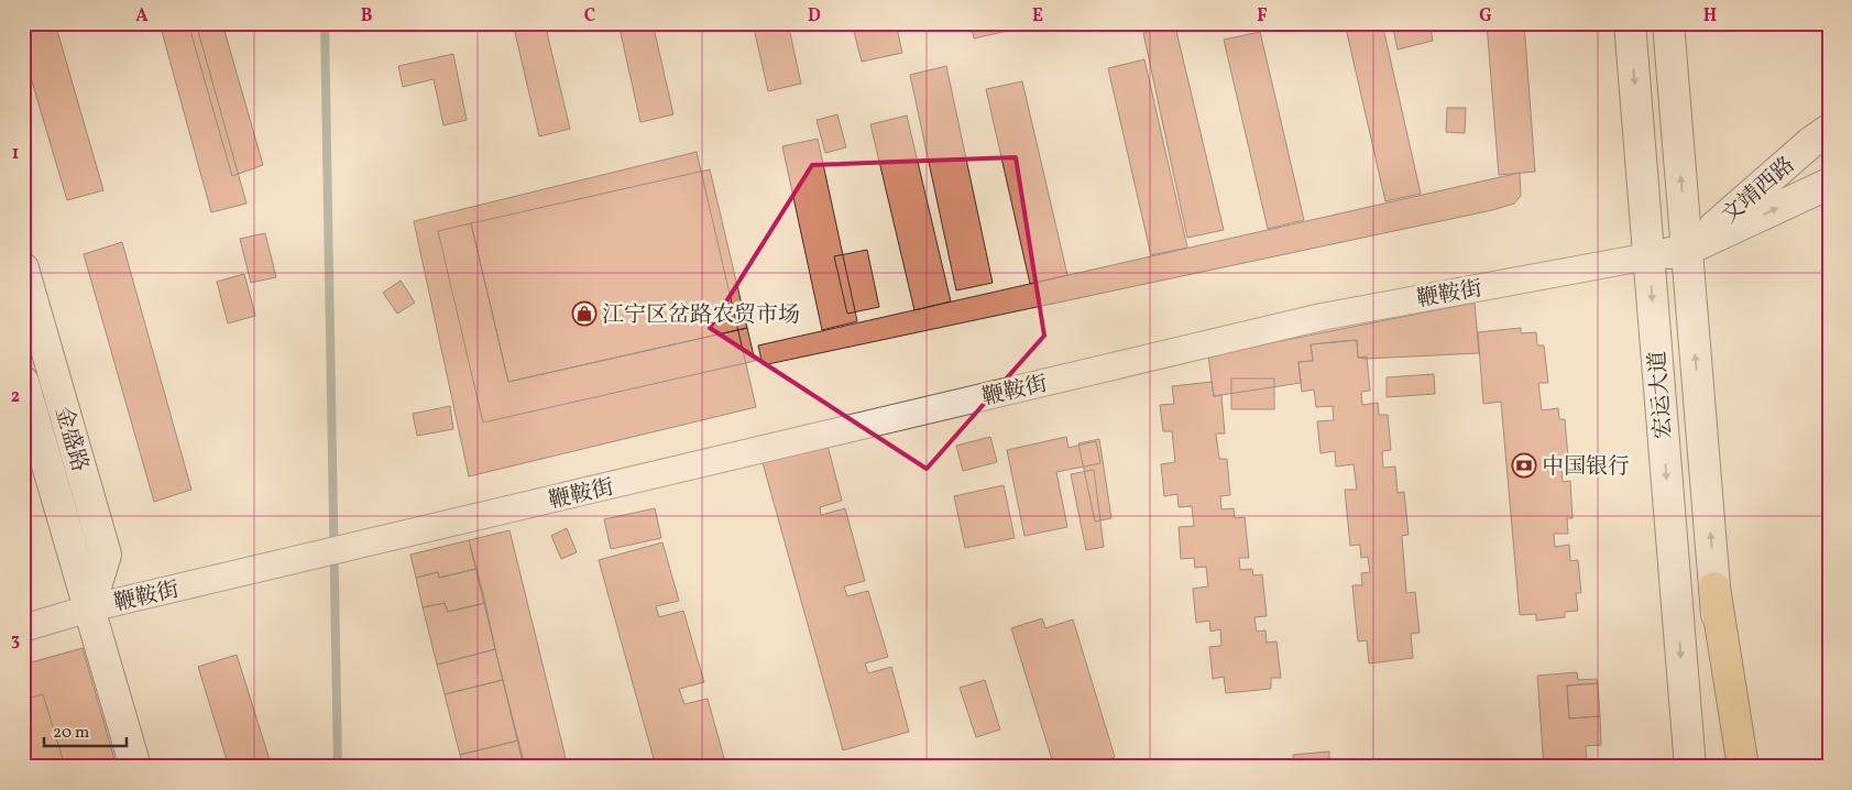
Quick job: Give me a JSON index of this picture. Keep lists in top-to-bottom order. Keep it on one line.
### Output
{"streets":{"main road":["文靖西路","宏运大道","金盛路"],"street":["鞭鞍街"]},"crossings":[["文靖西路","鞭鞍街"],["文靖西路","宏运大道"],["鞭鞍街","宏运大道"],["鞭鞍街","金盛路"]],"places":{"shop":["江宁区岔路农贸市场"],"bank":["中国银行"]},"scale_bar":"20 m","grid":{"columns":["A","B","C","D","E","F","G","H"],"rows":["1","2","3"]}}
